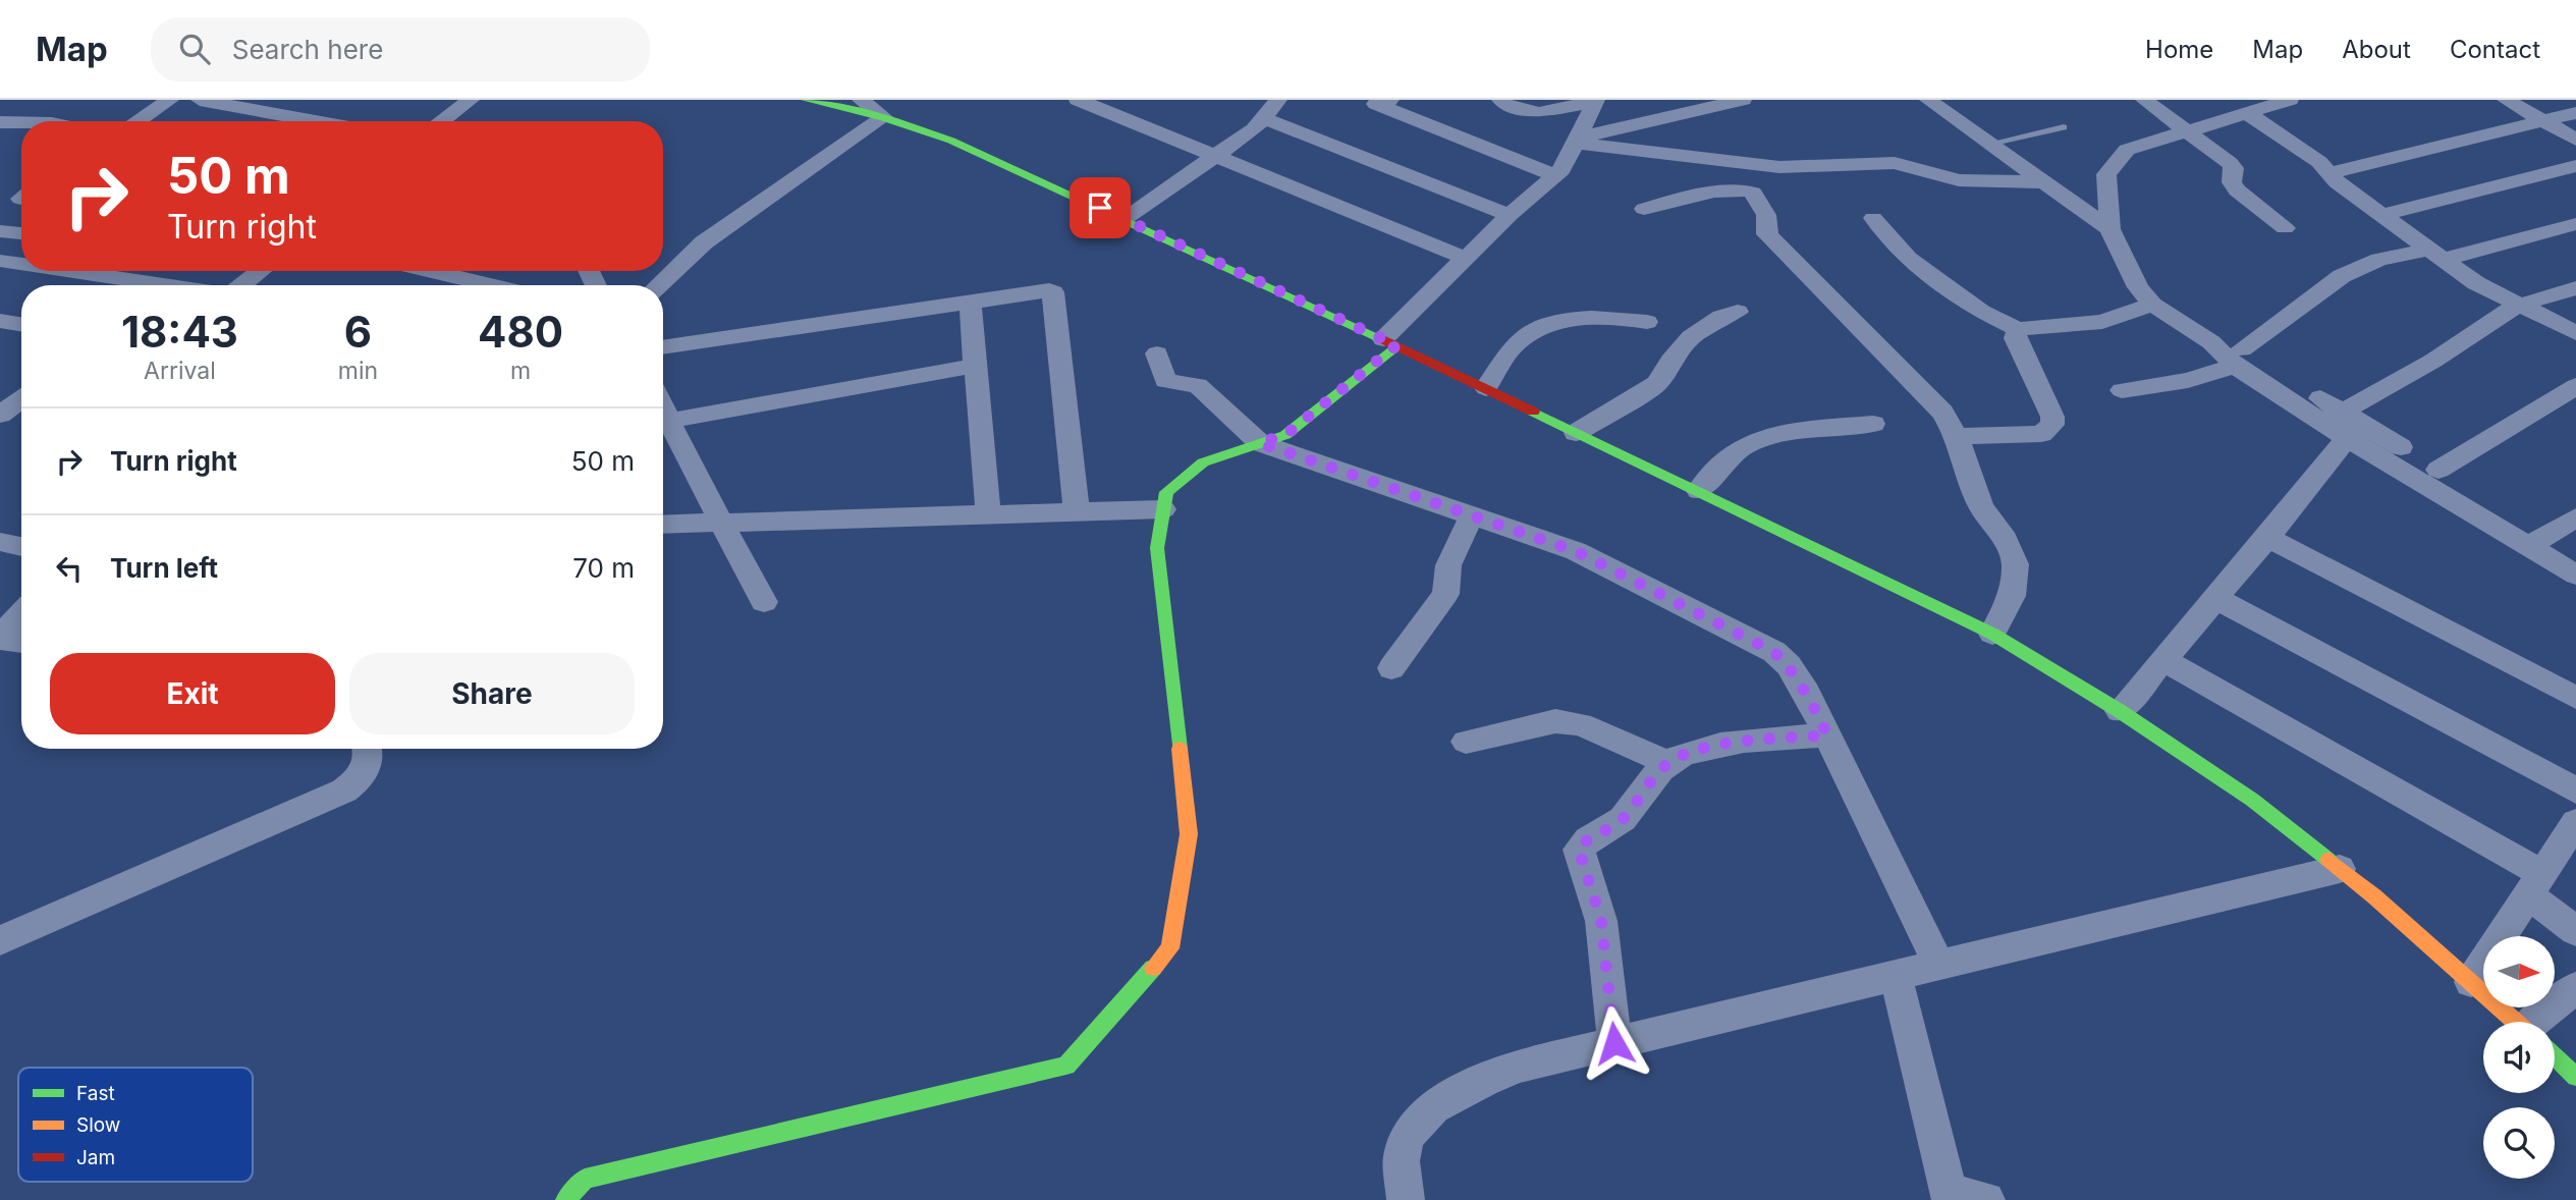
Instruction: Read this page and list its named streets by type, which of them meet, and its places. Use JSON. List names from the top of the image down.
{
  "legend": ["Fast", "Slow", "Jam"],
  "north": "right",
  "page": {
    "header": "Map",
    "search": "Search here",
    "nav": [
      "Home",
      "Map",
      "About",
      "Contact"
    ],
    "turn": ["50 m", "Turn right"],
    "eta": [
      "18:43",
      "Arrival",
      "6",
      "min",
      "480",
      "m"
    ],
    "list": [
      {
        "name": "Turn right",
        "value": "50 m"
      },
      {
        "name": "Turn left",
        "value": "70 m"
      }
    ],
    "buttons": ["Exit", "Share"]
  }
}
